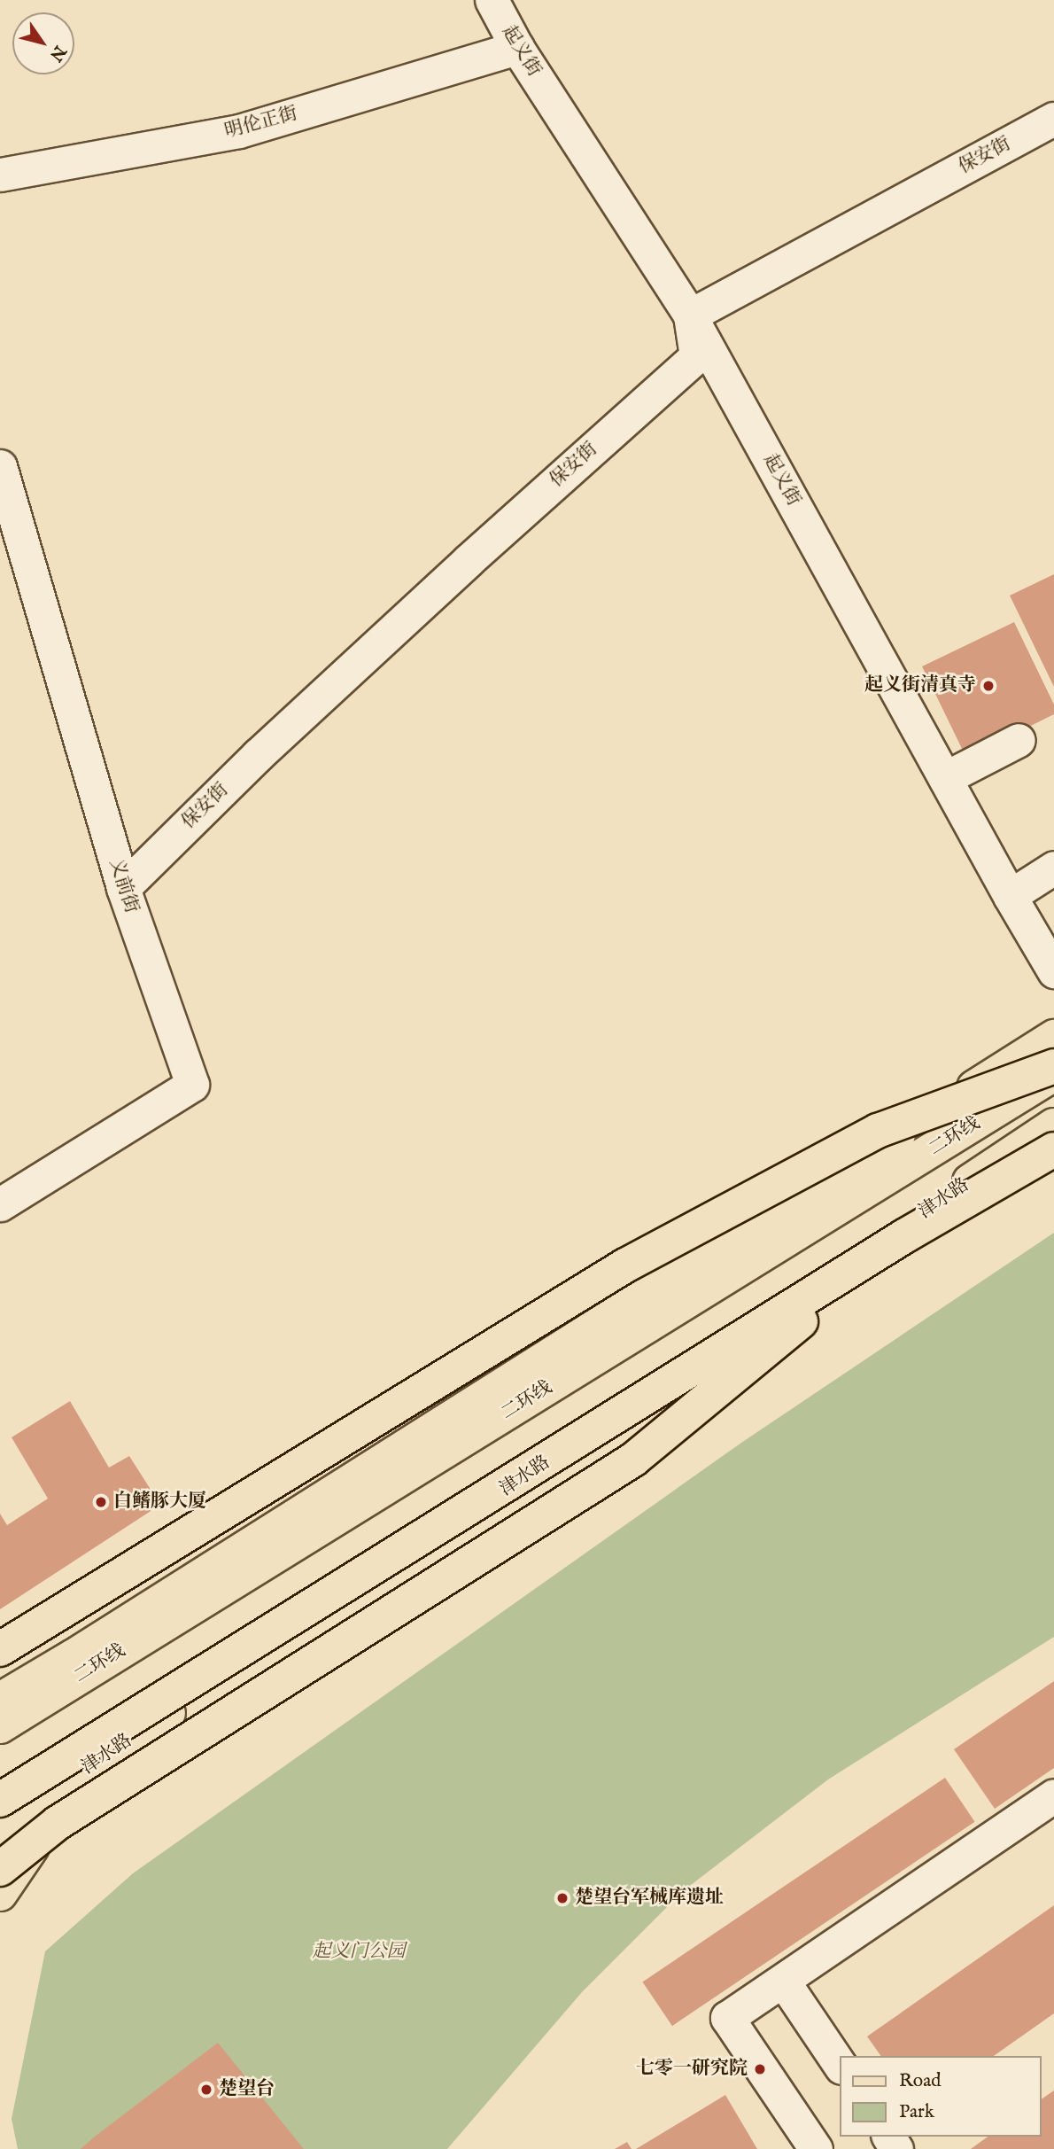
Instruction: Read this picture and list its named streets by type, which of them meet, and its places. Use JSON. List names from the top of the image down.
{
  "streets": {
    "main road": ["二环线", "津水路"],
    "street": [
      "起义街",
      "明伦正街",
      "保安街",
      "义前街"
    ]
  },
  "crossings": [
    ["起义街", "明伦正街"],
    ["起义街", "保安街"],
    ["保安街", "义前街"]
  ],
  "parks": ["起义门公园"],
  "places": [
    "起义街清真寺",
    "白鳍豚大厦",
    "楚望台军械库遗址",
    "七零一研究院",
    "楚望台"
  ],
  "legend": ["Road", "Park"],
  "north": "bottom right"
}
